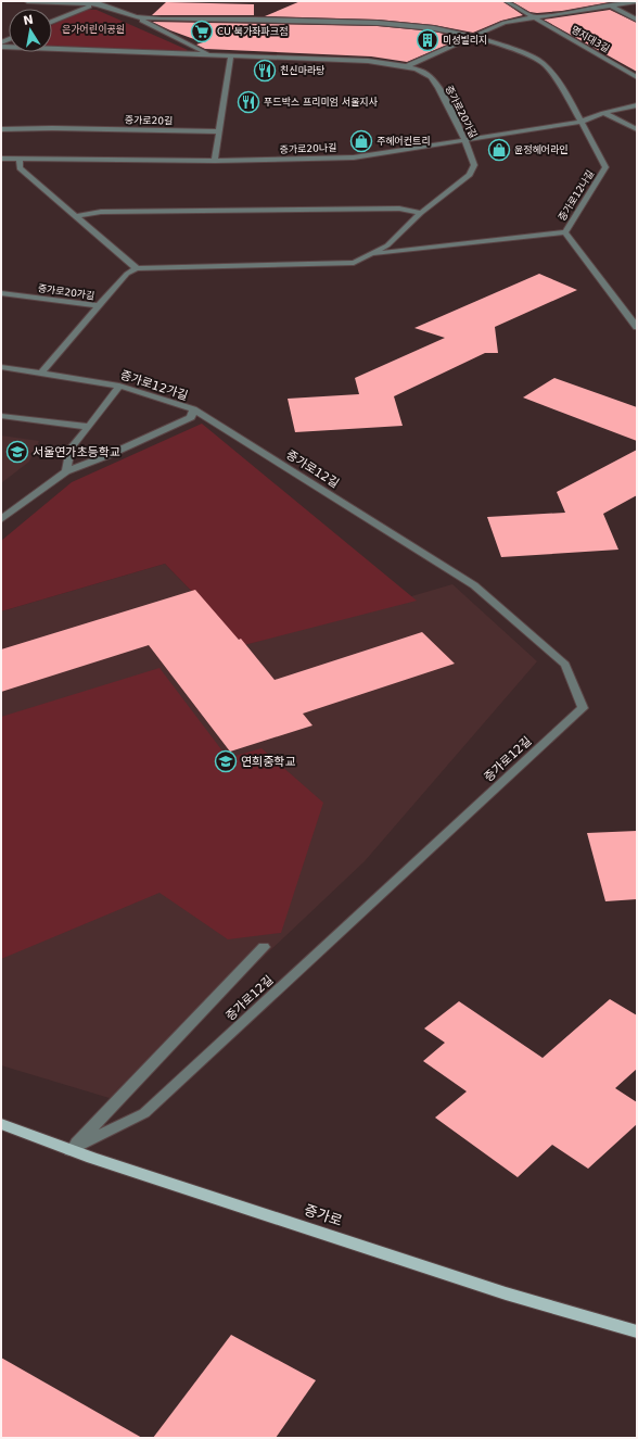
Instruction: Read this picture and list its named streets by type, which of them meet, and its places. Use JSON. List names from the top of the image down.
{
  "streets": {
    "main road": ["증가로"],
    "street": [
      "명지대3길",
      "증가로20가길",
      "증가로20길",
      "증가로20나길",
      "증가로12나길",
      "증가로12가길",
      "증가로12길"
    ]
  },
  "crossings": [
    ["증가로20가길", "증가로20나길"],
    ["증가로20가길", "증가로12나길"],
    ["증가로20나길", "증가로12나길"],
    ["증가로12가길", "증가로12길"],
    ["증가로12길", "증가로"]
  ],
  "parks": ["은가어린이공원"],
  "places": {
    "supermarket": ["CU 북가좌파크점"],
    "building": ["미성빌리지"],
    "restaurant": ["친신마라탕", "푸드박스 프리미엄 서울지사"],
    "shop": ["주헤어컨트리", "윤정헤어라인"],
    "school or university": ["서울연가초등학교", "연희중학교"]
  },
  "north": "top"
}
